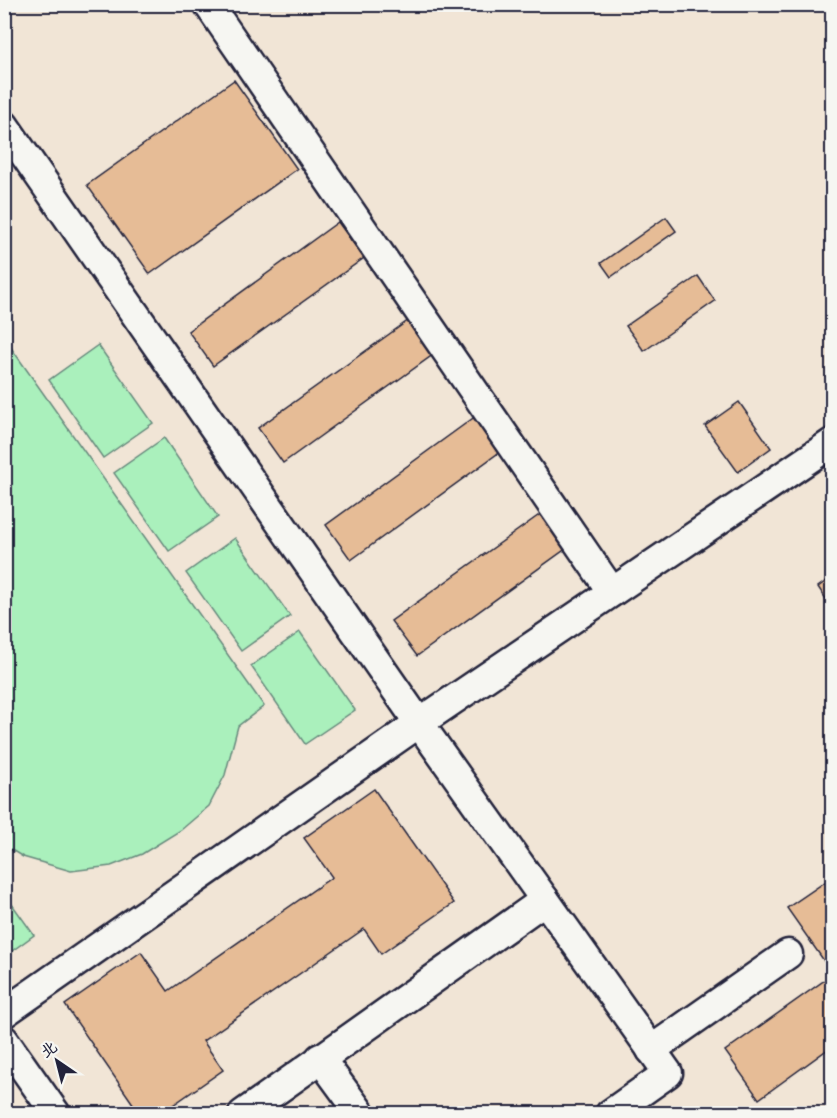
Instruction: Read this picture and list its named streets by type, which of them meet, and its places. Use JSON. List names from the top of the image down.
{
  "north": "top left"
}
